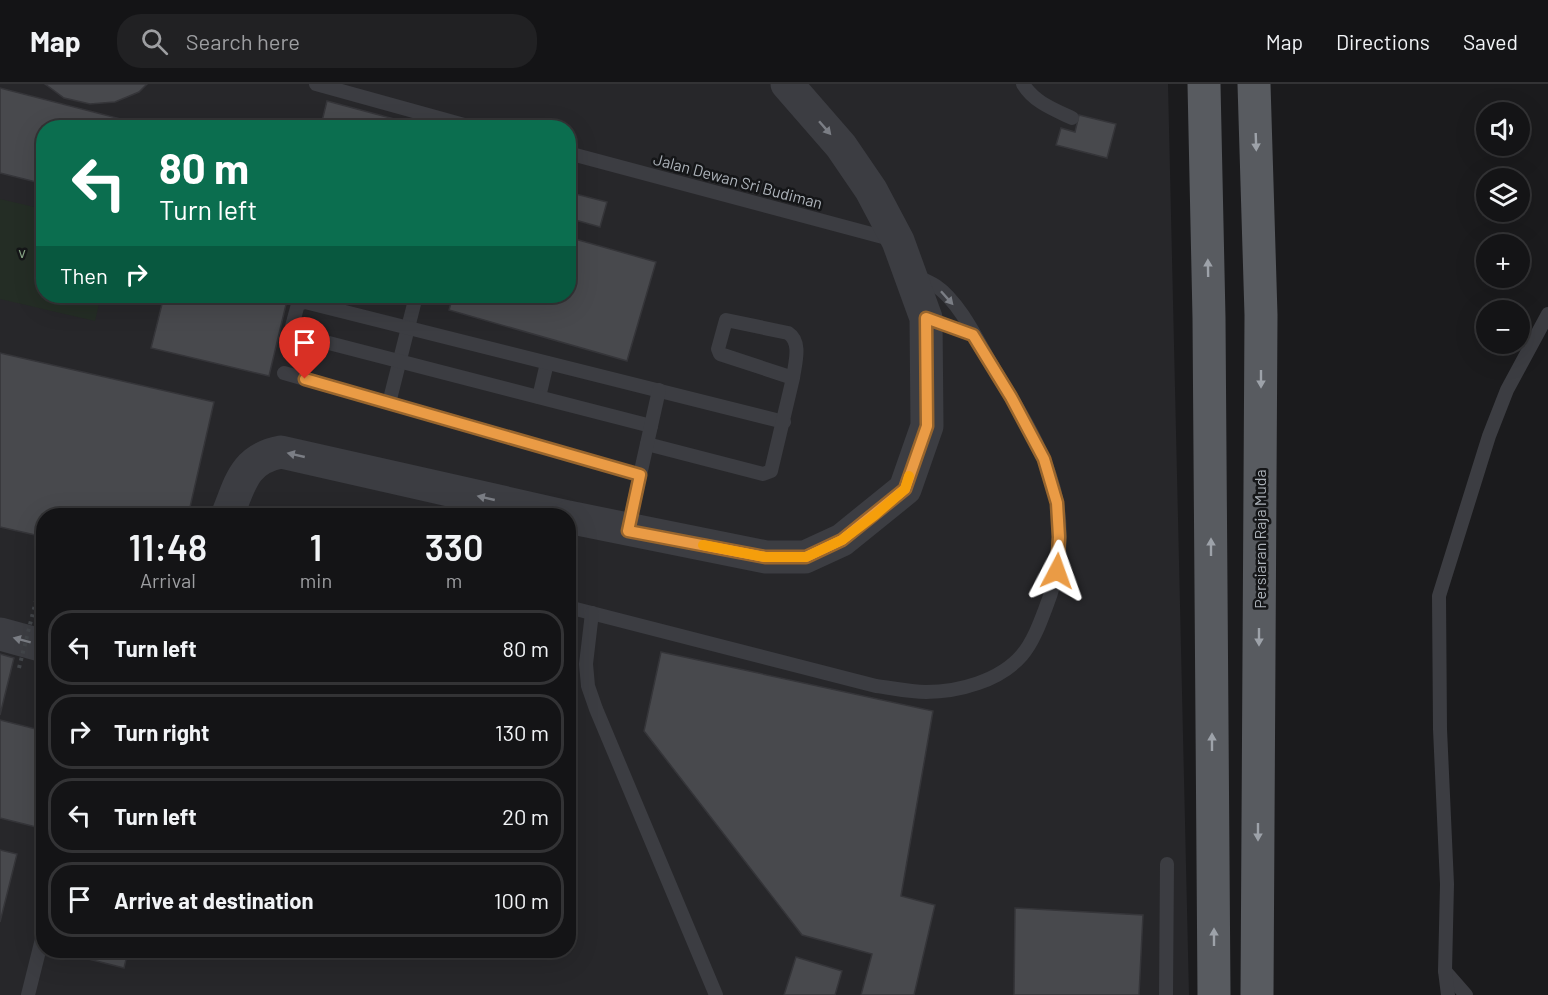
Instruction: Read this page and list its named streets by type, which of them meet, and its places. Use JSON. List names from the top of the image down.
{
  "streets": {
    "main road": ["Persiaran Raja Muda"],
    "lane": ["Jalan Dewan Sri Budiman"]
  },
  "parks": ["v"],
  "page": {
    "header": "Map",
    "search": "Search here",
    "nav": ["Map", "Directions", "Saved"],
    "map_buttons": ["+", "−"],
    "turn": ["80 m", "Turn left"],
    "then": "Then",
    "eta": [
      "11:48",
      "Arrival",
      "1",
      "min",
      "330",
      "m"
    ],
    "list": [
      {
        "name": "Turn left",
        "value": "80 m"
      },
      {
        "name": "Turn right",
        "value": "130 m"
      },
      {
        "name": "Turn left",
        "value": "20 m"
      },
      {
        "name": "Arrive at destination",
        "value": "100 m"
      }
    ]
  }
}
